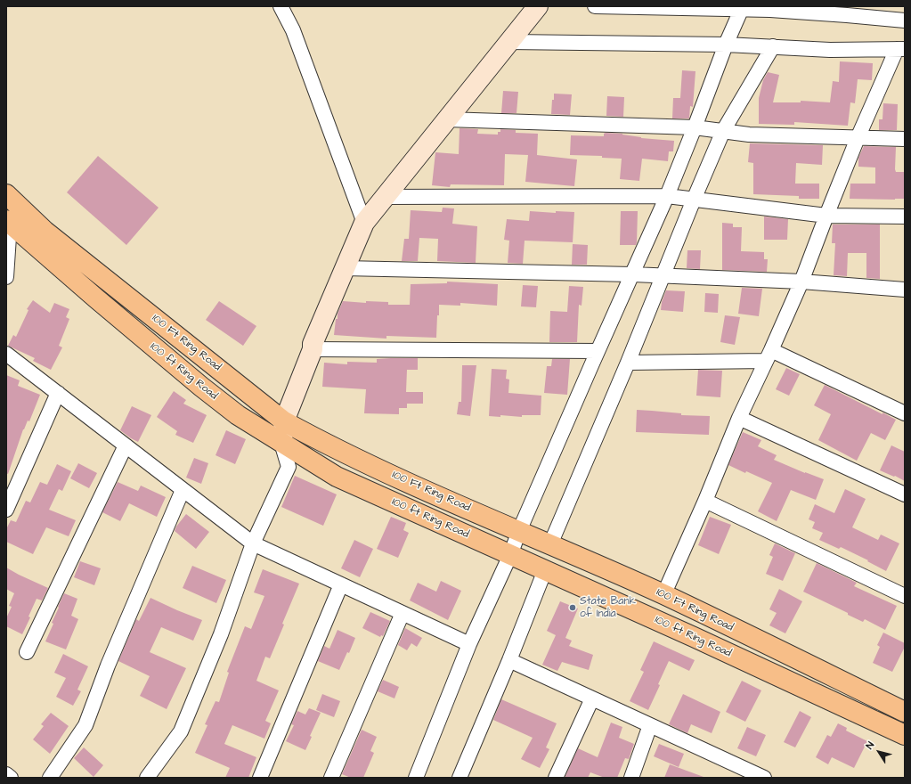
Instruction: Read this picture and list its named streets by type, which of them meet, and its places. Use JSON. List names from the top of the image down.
{
  "streets": {
    "main road": ["100 Ft Ring Road", "100 ft Ring Road"]
  },
  "crossings": [
    ["100 Ft Ring Road", "100 ft Ring Road"]
  ],
  "places": ["State Bank of India"],
  "north": "top left"
}
